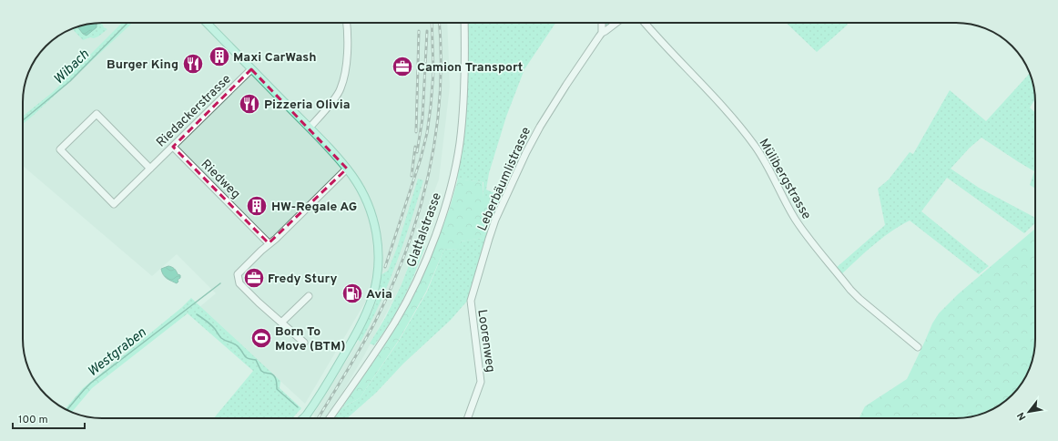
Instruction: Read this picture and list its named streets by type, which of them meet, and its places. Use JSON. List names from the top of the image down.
{
  "streets": {
    "street": [
      "Riedackerstrasse",
      "Riedweg",
      "Leberbäumlistrasse",
      "Mülibergstrasse",
      "Glattalstrasse",
      "Loorenweg"
    ]
  },
  "crossings": [
    ["Riedackerstrasse", "Riedweg"],
    ["Leberbäumlistrasse", "Loorenweg"]
  ],
  "water": ["Wibach", "Westgraben"],
  "places": {
    "building": ["Maxi CarWash", "HW-Regale AG"],
    "restaurant": ["Burger King", "Pizzeria Olivia"],
    "office": ["Camion Transport", "Fredy Stury"],
    "fuel station": ["Avia"],
    "sports": ["Born To Move (BTM)"]
  },
  "scale_bar": "100 m",
  "north": "bottom left"
}
